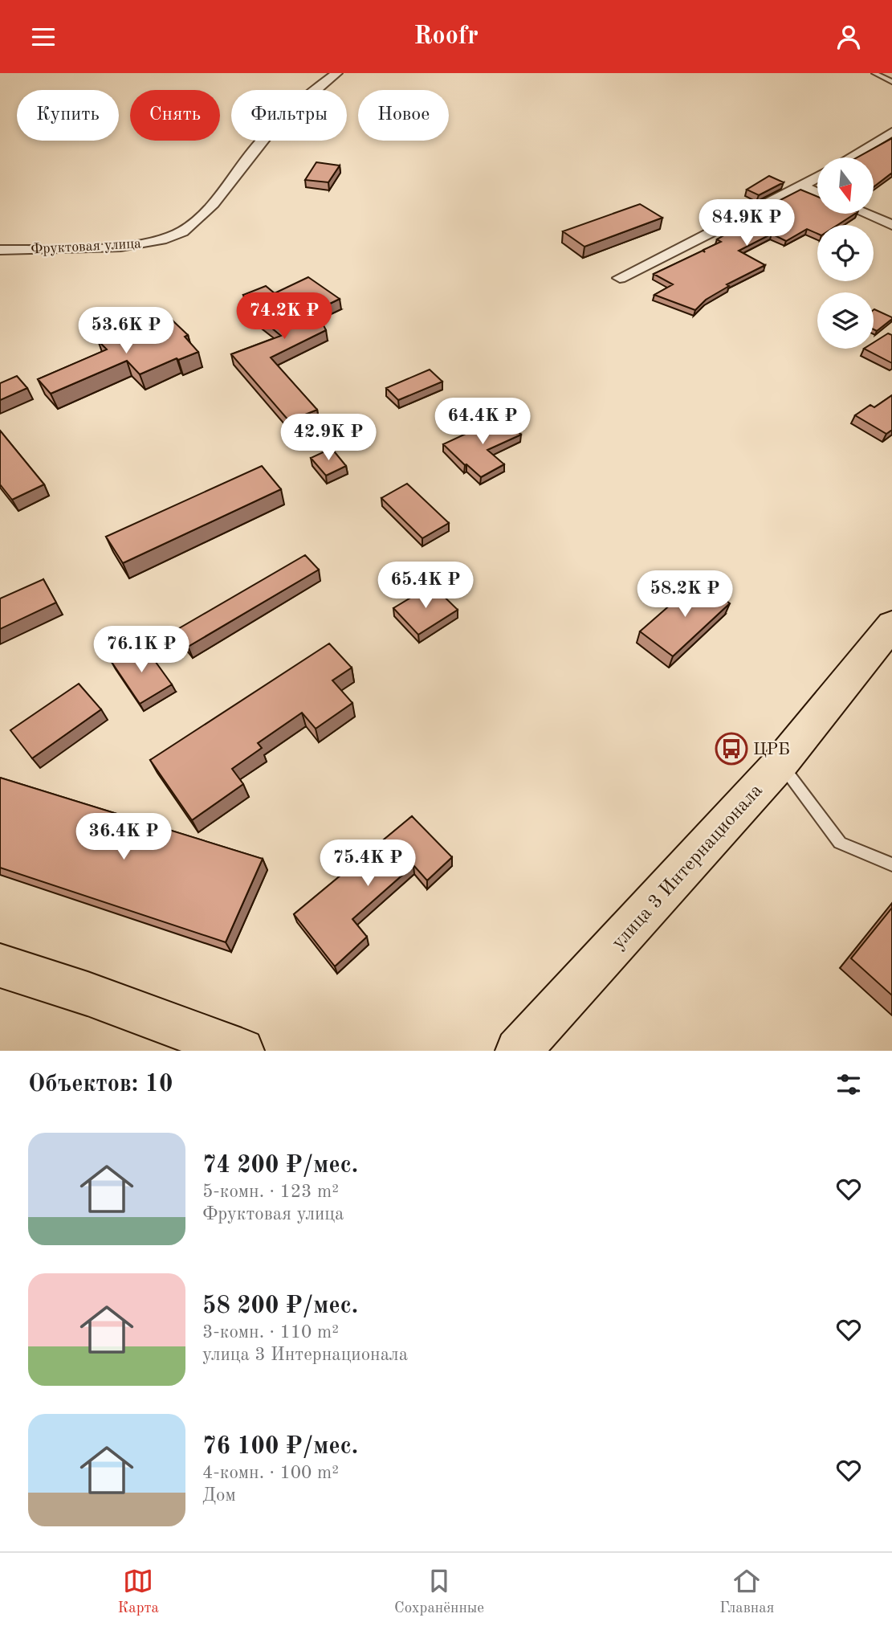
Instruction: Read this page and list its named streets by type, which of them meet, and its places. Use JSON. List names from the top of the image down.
{
  "streets": {
    "main road": ["улица 3 Интернационала"],
    "street": ["Фруктовая улица"]
  },
  "places": {
    "bus stop": ["ЦРБ"]
  },
  "north": "bottom",
  "page": {
    "header": "Roofr",
    "chip": [
      "Купить",
      "Снять",
      "Фильтры",
      "Новое"
    ],
    "price": [
      "84.9K ₽",
      "74.2K ₽",
      "53.6K ₽",
      "64.4K ₽",
      "42.9K ₽",
      "65.4K ₽",
      "58.2K ₽",
      "76.1K ₽",
      "36.4K ₽",
      "75.4K ₽"
    ],
    "heading": "Объектов: 10",
    "list": [
      {
        "name": "74 200 ₽/мес.",
        "note": "5-комн. · 123 m² · Фруктовая улица"
      },
      {
        "name": "58 200 ₽/мес.",
        "note": "3-комн. · 110 m² · улица 3 Интернационала"
      },
      {
        "name": "76 100 ₽/мес.",
        "note": "4-комн. · 100 m² · Дом"
      }
    ],
    "tabs": ["Карта", "Сохранённые", "Главная"]
  }
}
